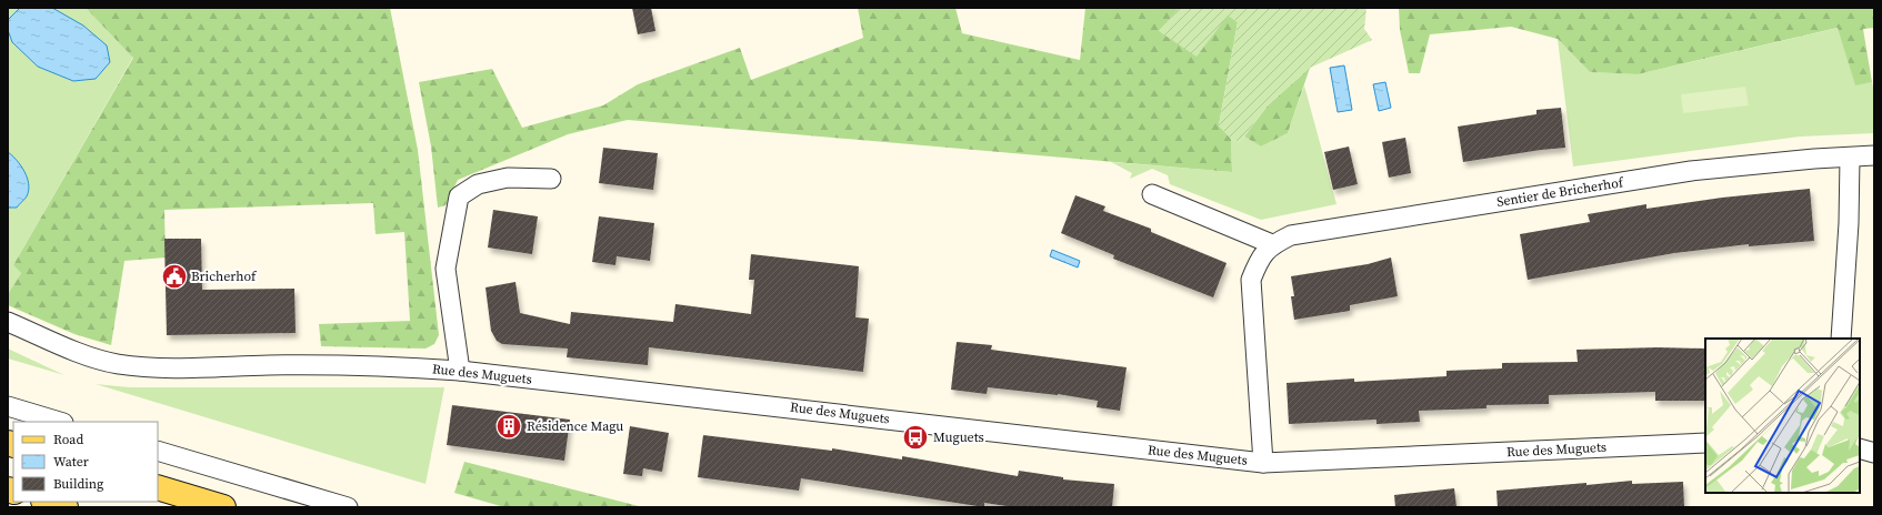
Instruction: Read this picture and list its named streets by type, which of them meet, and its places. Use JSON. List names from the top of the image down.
{
  "streets": {
    "street": ["Sentier de Bricherhof", "Rue des Muguets"]
  },
  "crossings": [
    ["Sentier de Bricherhof", "Rue des Muguets"]
  ],
  "places": {
    "public building": ["Bricherhof"],
    "building": ["Résidence Magu"],
    "bus stop": ["Muguets"]
  },
  "legend": ["Road", "Water", "Building"]
}
